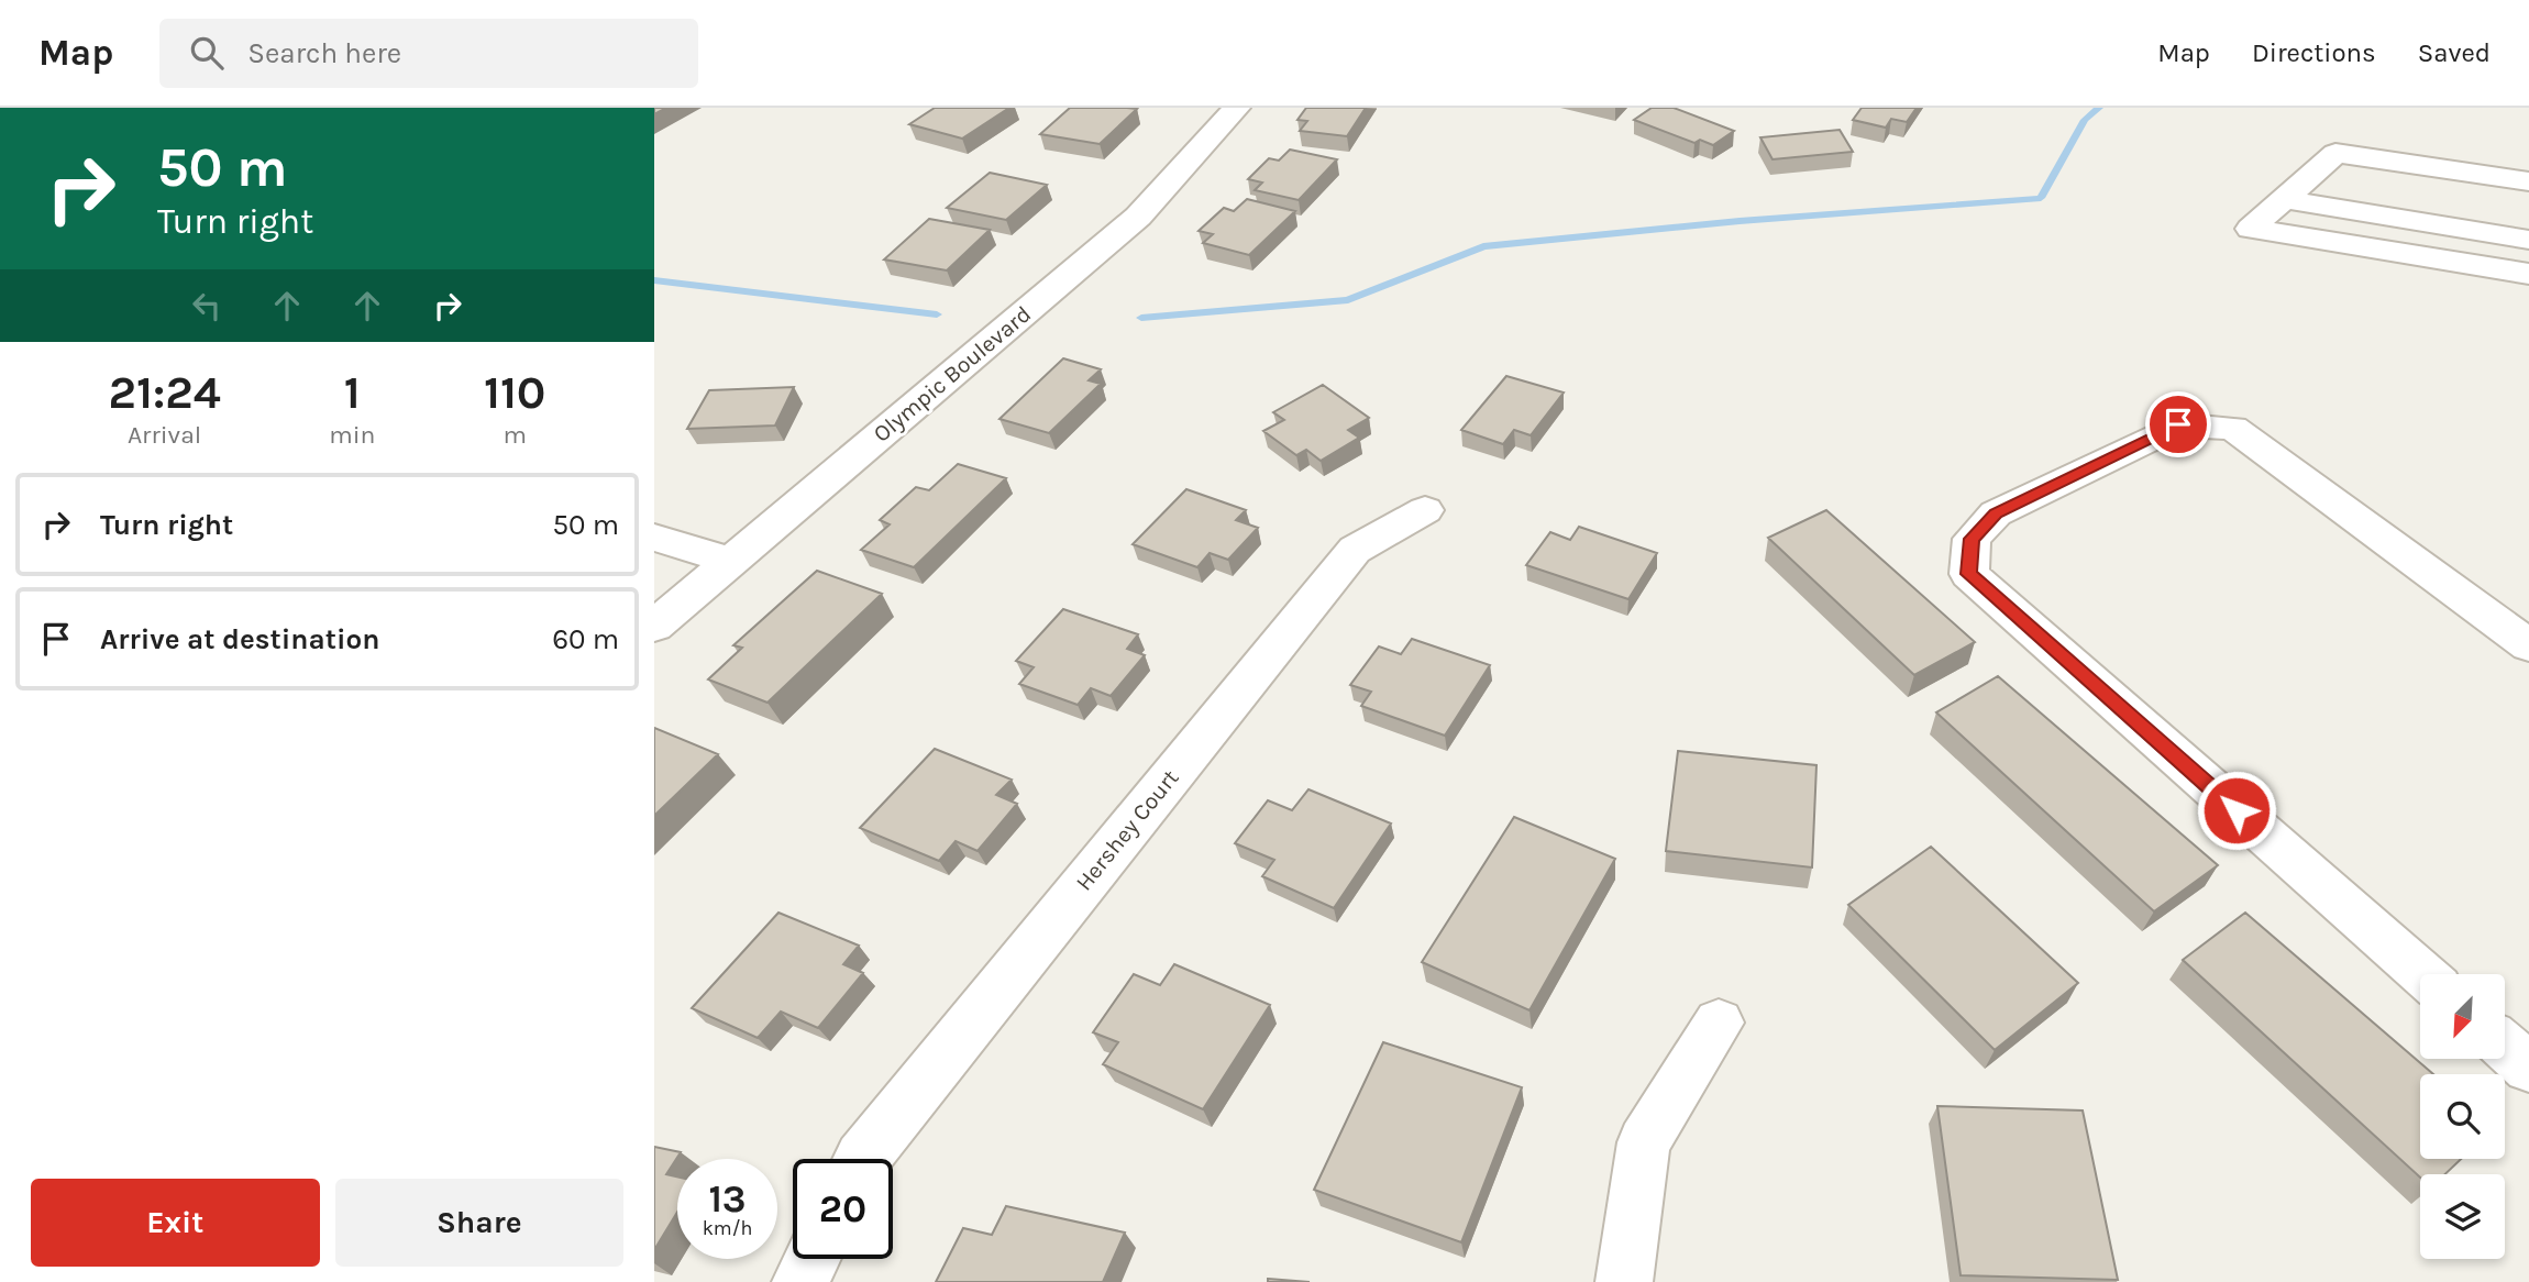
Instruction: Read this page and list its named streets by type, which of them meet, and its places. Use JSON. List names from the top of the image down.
{
  "streets": {
    "street": ["Olympic Boulevard", "Hershey Court"]
  },
  "north": "bottom left",
  "page": {
    "header": "Map",
    "search": "Search here",
    "nav": ["Map", "Directions", "Saved"],
    "turn": ["50 m", "Turn right"],
    "eta": [
      "21:24",
      "Arrival",
      "1",
      "min",
      "110",
      "m"
    ],
    "list": [
      {
        "name": "Turn right",
        "value": "50 m"
      },
      {
        "name": "Arrive at destination",
        "value": "60 m"
      }
    ],
    "speed": "13 km/h",
    "limit": "20",
    "buttons": ["Exit", "Share"]
  }
}
